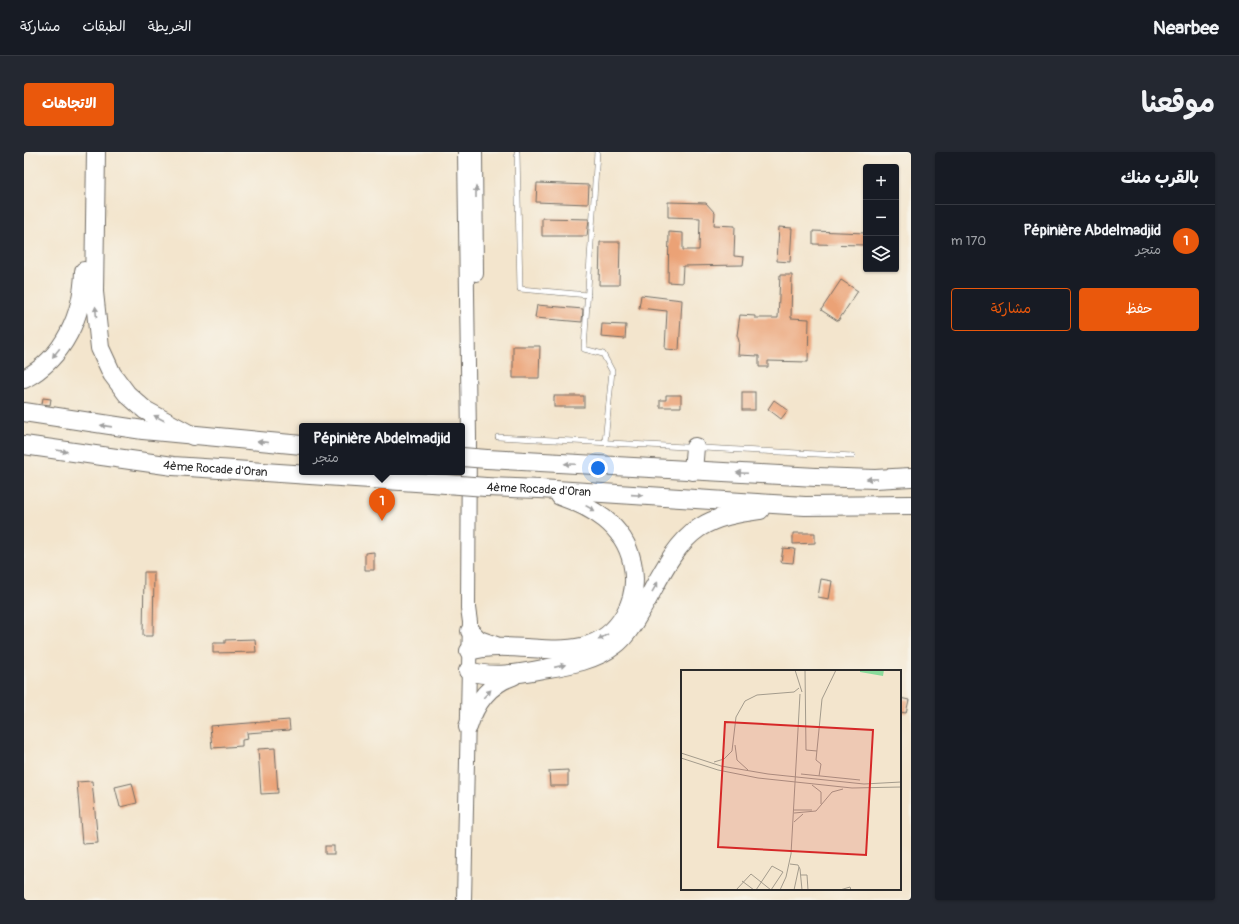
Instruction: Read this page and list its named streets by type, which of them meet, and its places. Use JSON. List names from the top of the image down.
{
  "streets": {
    "highway": ["4ème Rocade d'Oran"]
  },
  "page": {
    "header": "Nearbee",
    "nav": ["الخريطة", "الطبقات", "مشاركة"],
    "title": "موقعنا",
    "buttons": [
      "الاتجاهات",
      ["حفظ", "مشاركة"]
    ],
    "heading": "بالقرب منك",
    "map_buttons": ["+", "−"],
    "list": [
      {
        "mark": "1",
        "name": "Pépinière Abdelmadjid",
        "note": "متجر",
        "value": "170 m"
      }
    ],
    "popup": ["Pépinière Abdelmadjid", "متجر"],
    "pins": "1"
  }
}
